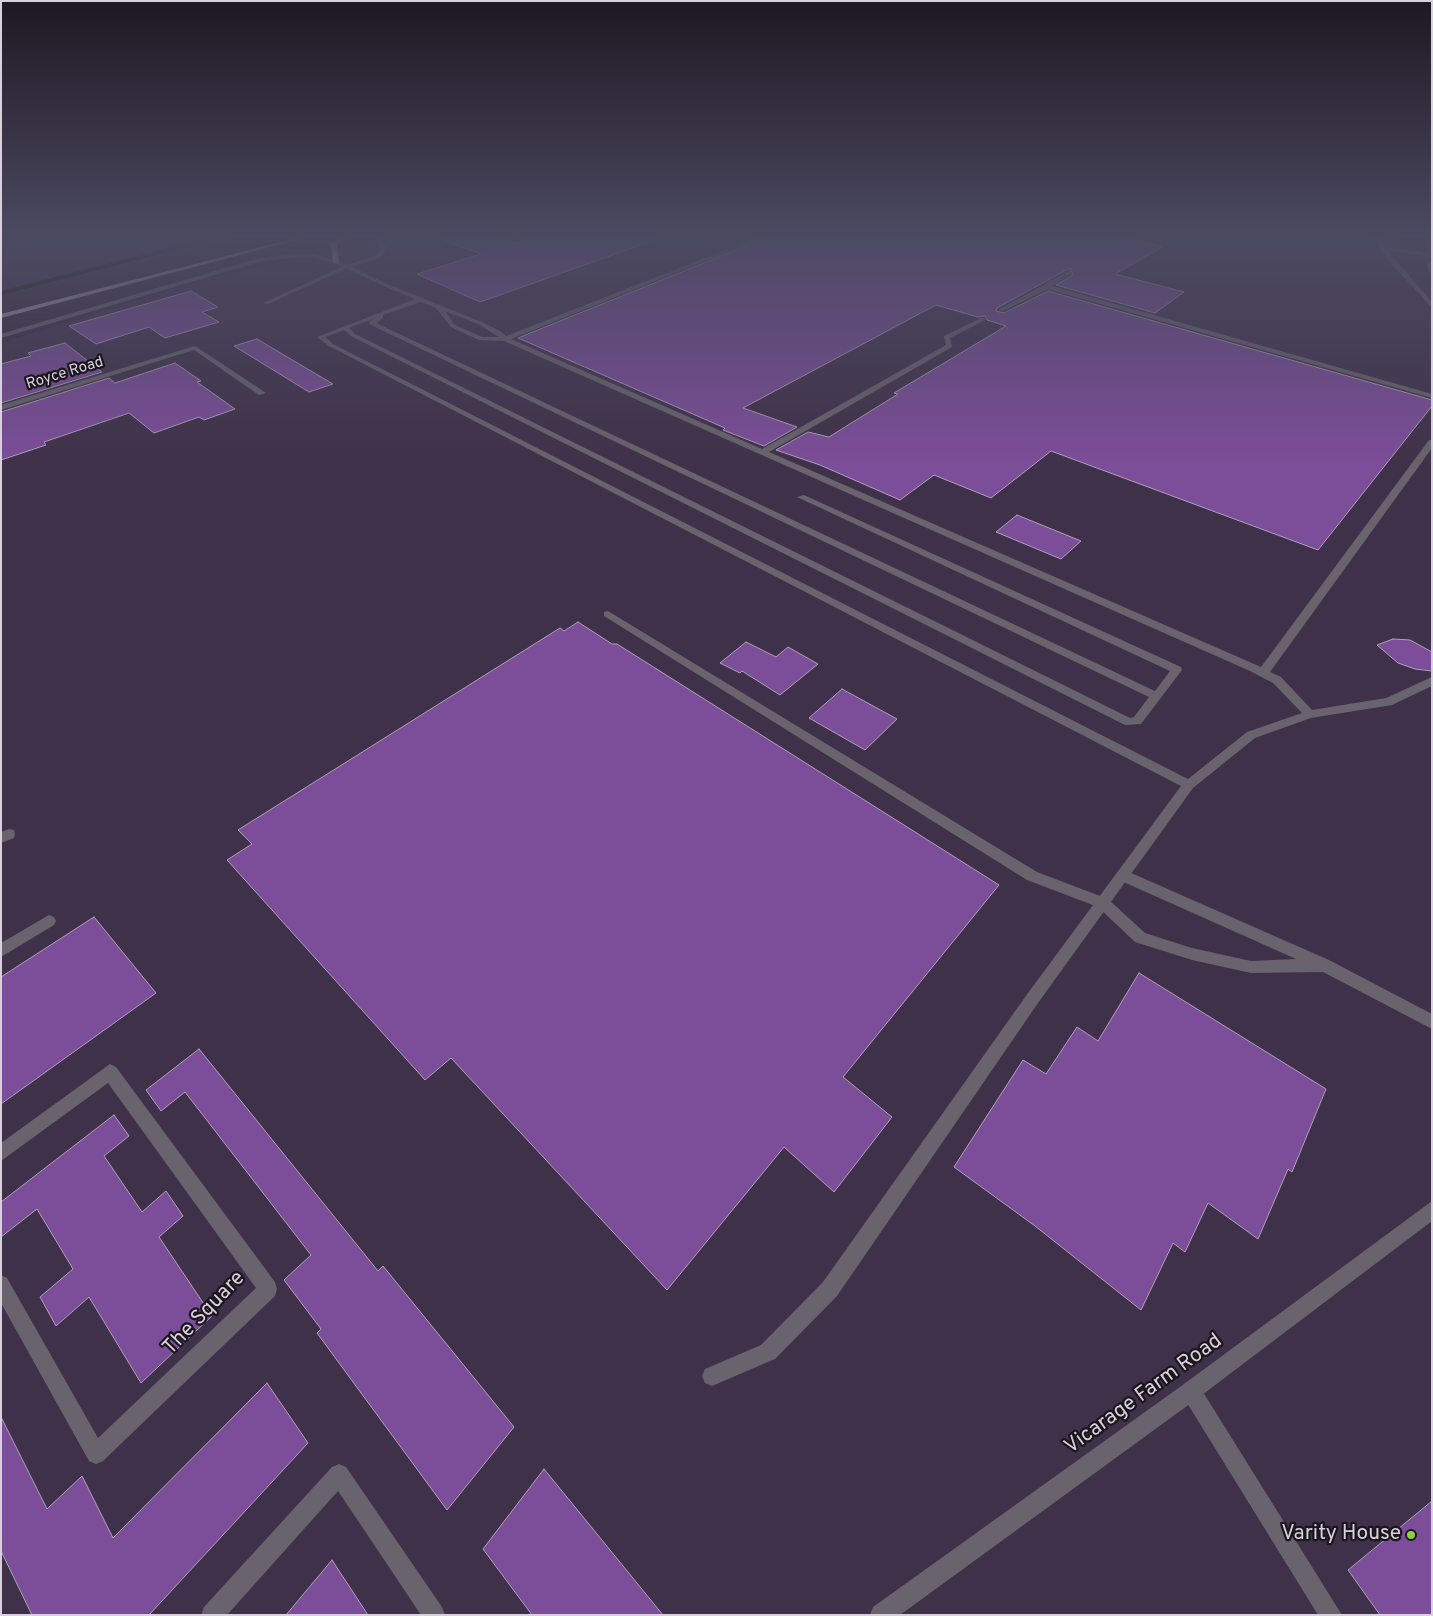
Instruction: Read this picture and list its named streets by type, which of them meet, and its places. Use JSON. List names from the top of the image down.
{
  "streets": {
    "street": ["Royce Road", "The Square", "Vicarage Farm Road"]
  },
  "places": ["Varity House"]
}
